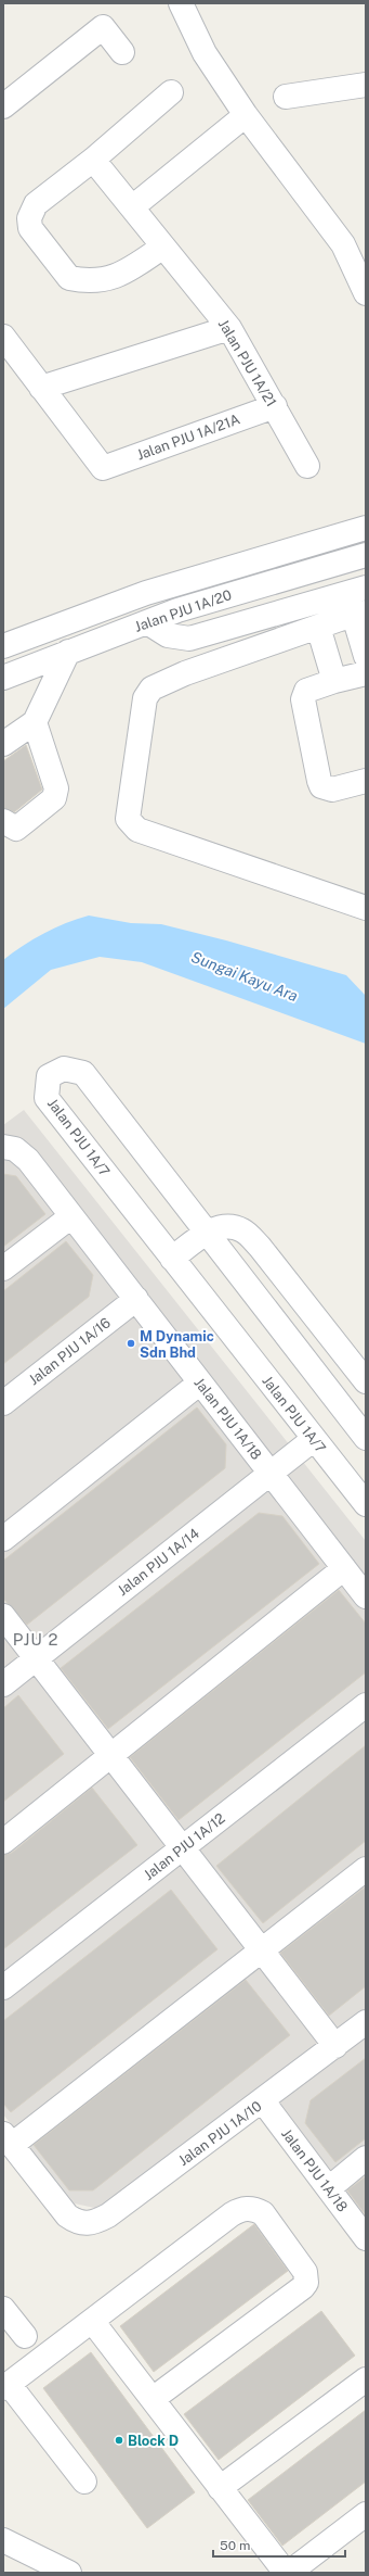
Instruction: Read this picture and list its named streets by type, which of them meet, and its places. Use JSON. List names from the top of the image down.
{
  "streets": {
    "street": [
      "Jalan PJU 1A/21",
      "Jalan PJU 1A/21A",
      "Jalan PJU 1A/20",
      "Jalan PJU 1A/7",
      "Jalan PJU 1A/16",
      "Jalan PJU 1A/18",
      "Jalan PJU 1A/14",
      "Jalan PJU 1A/12",
      "Jalan PJU 1A/10"
    ]
  },
  "crossings": [
    ["Jalan PJU 1A/21", "Jalan PJU 1A/21A"],
    ["Jalan PJU 1A/7", "Jalan PJU 1A/14"],
    ["Jalan PJU 1A/16", "Jalan PJU 1A/18"],
    ["Jalan PJU 1A/18", "Jalan PJU 1A/14"],
    ["Jalan PJU 1A/18", "Jalan PJU 1A/10"]
  ],
  "districts": ["PJU 2"],
  "water": ["Sungai Kayu Ara"],
  "places": ["M Dynamic Sdn Bhd", "Block D"],
  "scale_bar": "50 m"
}
